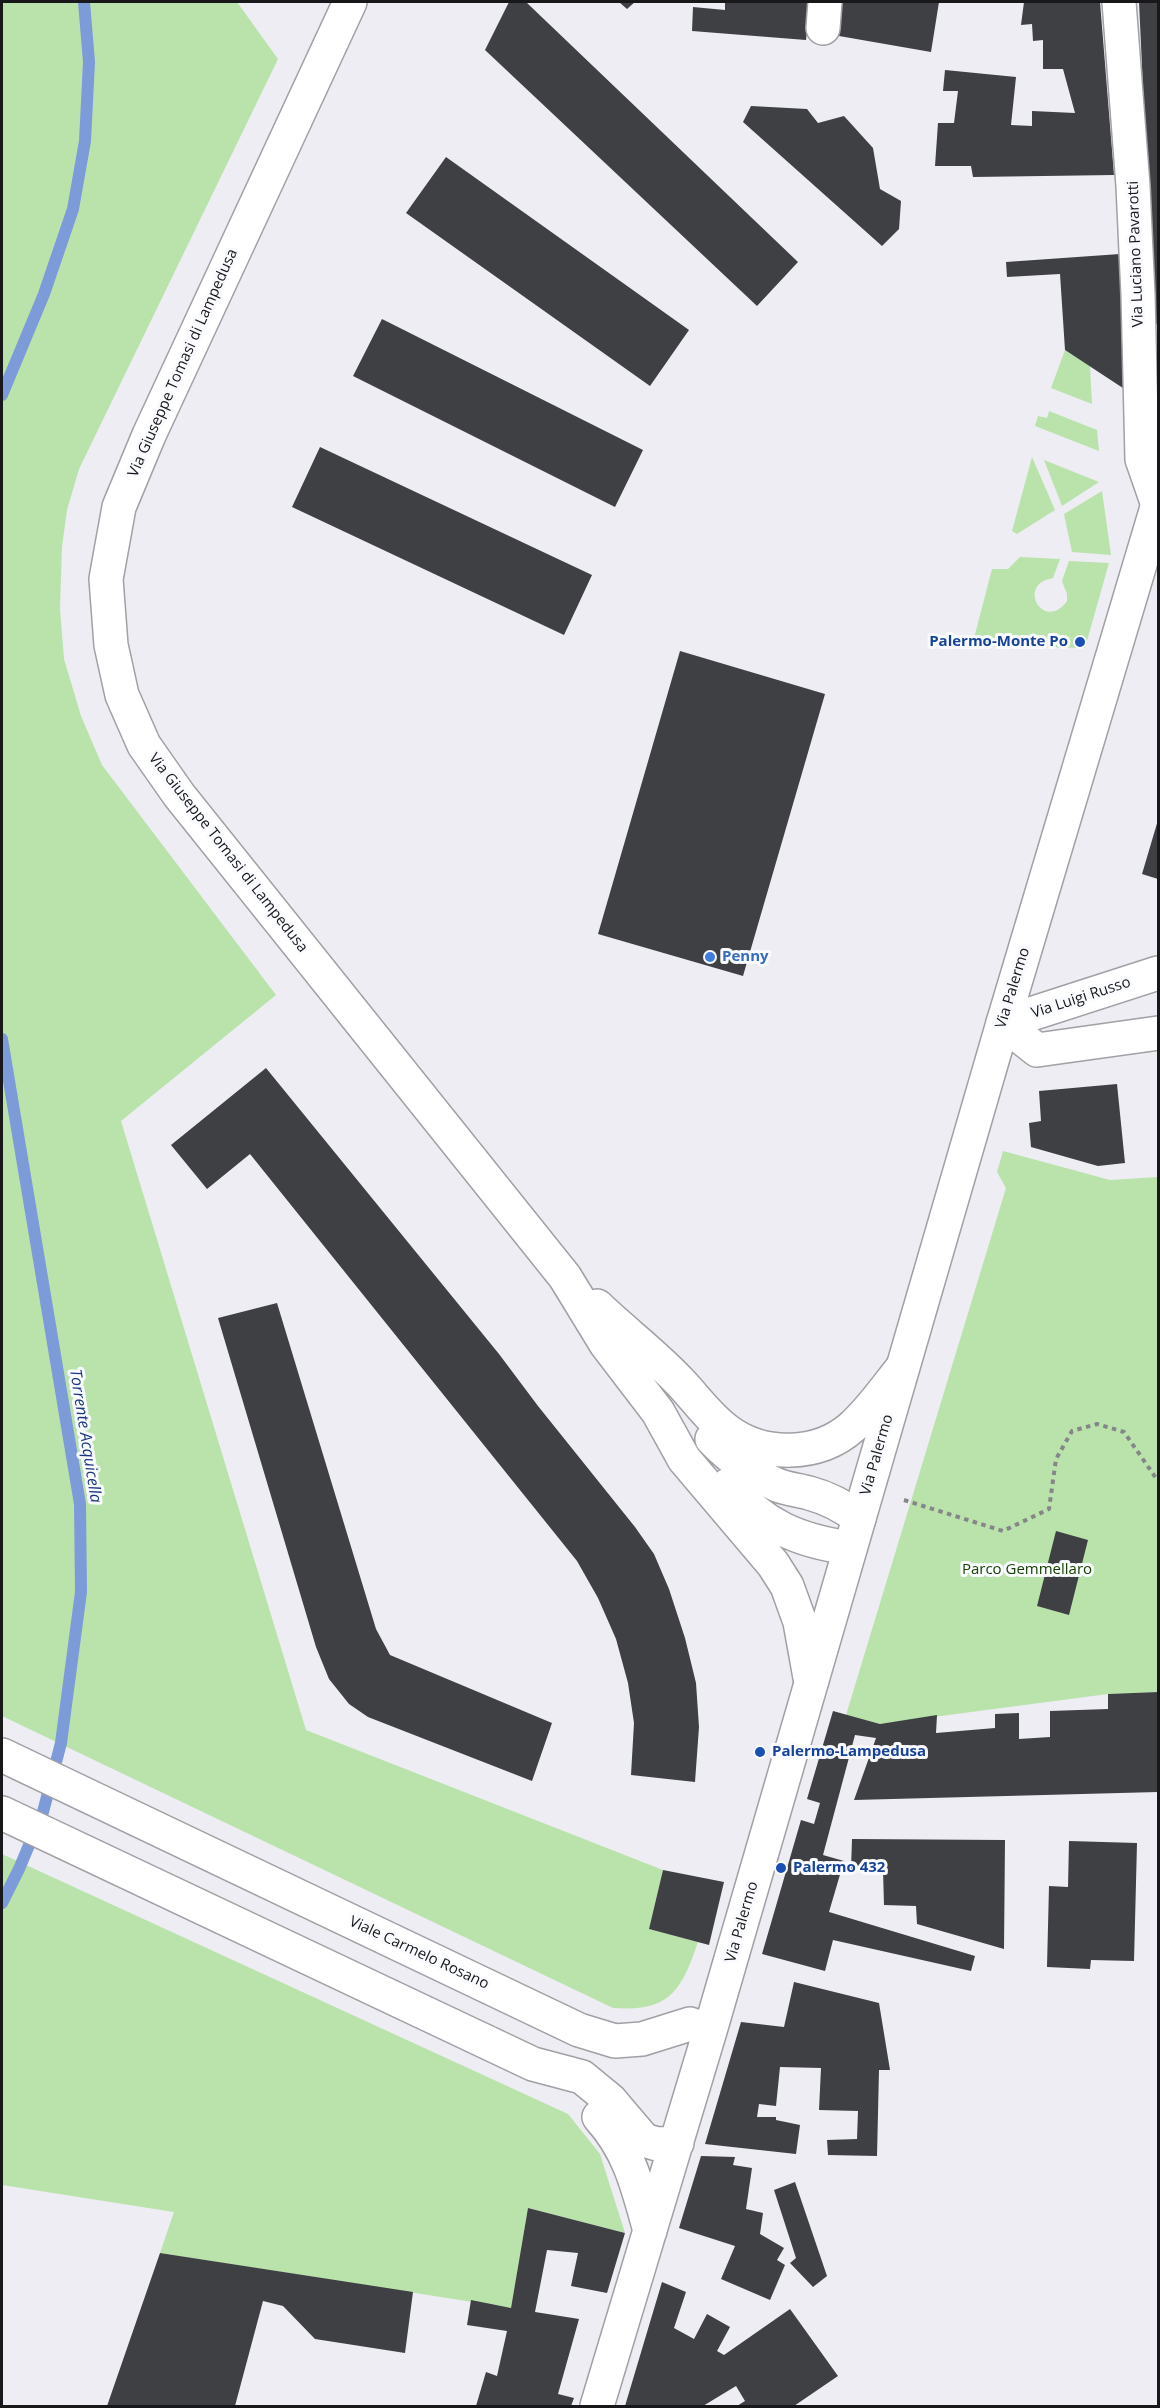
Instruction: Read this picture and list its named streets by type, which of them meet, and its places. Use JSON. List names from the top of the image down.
{
  "streets": {
    "main road": [
      "Via Luciano Pavarotti",
      "Via Giuseppe Tomasi di Lampedusa",
      "Via Palermo",
      "Via Luigi Russo",
      "Viale Carmelo Rosano"
    ]
  },
  "crossings": [
    ["Via Luciano Pavarotti", "Via Palermo"],
    ["Via Palermo", "Via Luigi Russo"],
    ["Via Palermo", "Viale Carmelo Rosano"]
  ],
  "water": ["Torrente Acquicella"],
  "parks": ["Parco Gemmellaro"],
  "places": [
    "Palermo-Monte Po",
    "Penny",
    "Palermo-Lampedusa",
    "Palermo 432"
  ]
}
